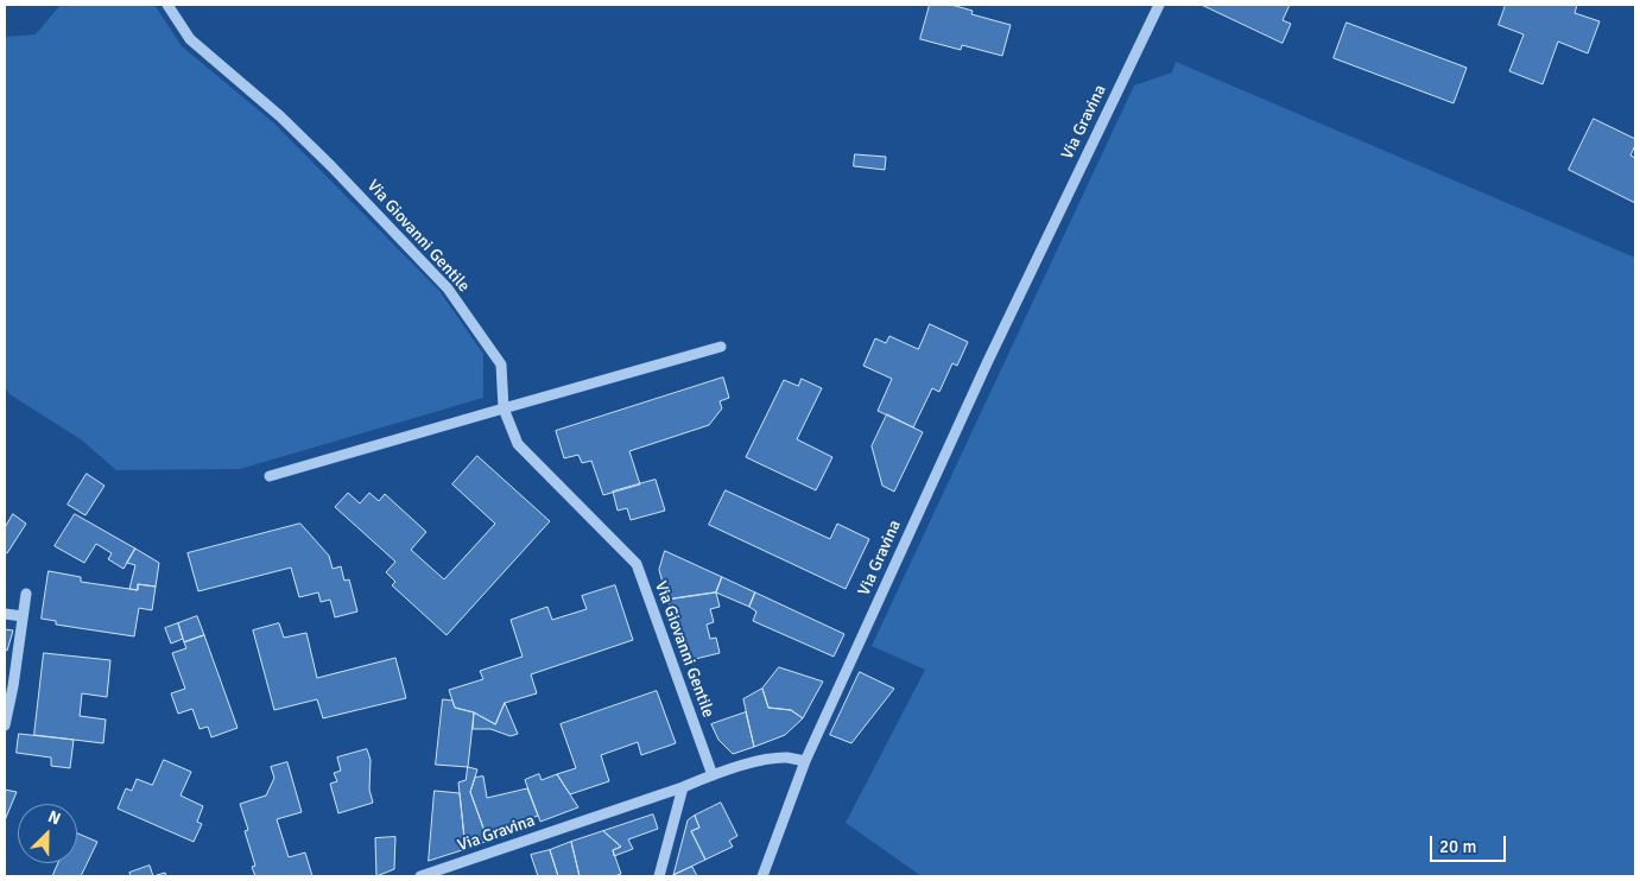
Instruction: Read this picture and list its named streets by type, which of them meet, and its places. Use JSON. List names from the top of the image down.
{
  "streets": {
    "street": ["Via Gravina", "Via Giovanni Gentile"]
  },
  "crossings": [
    ["Via Gravina", "Via Giovanni Gentile"]
  ],
  "scale_bar": "20 m",
  "north": "top right"
}
